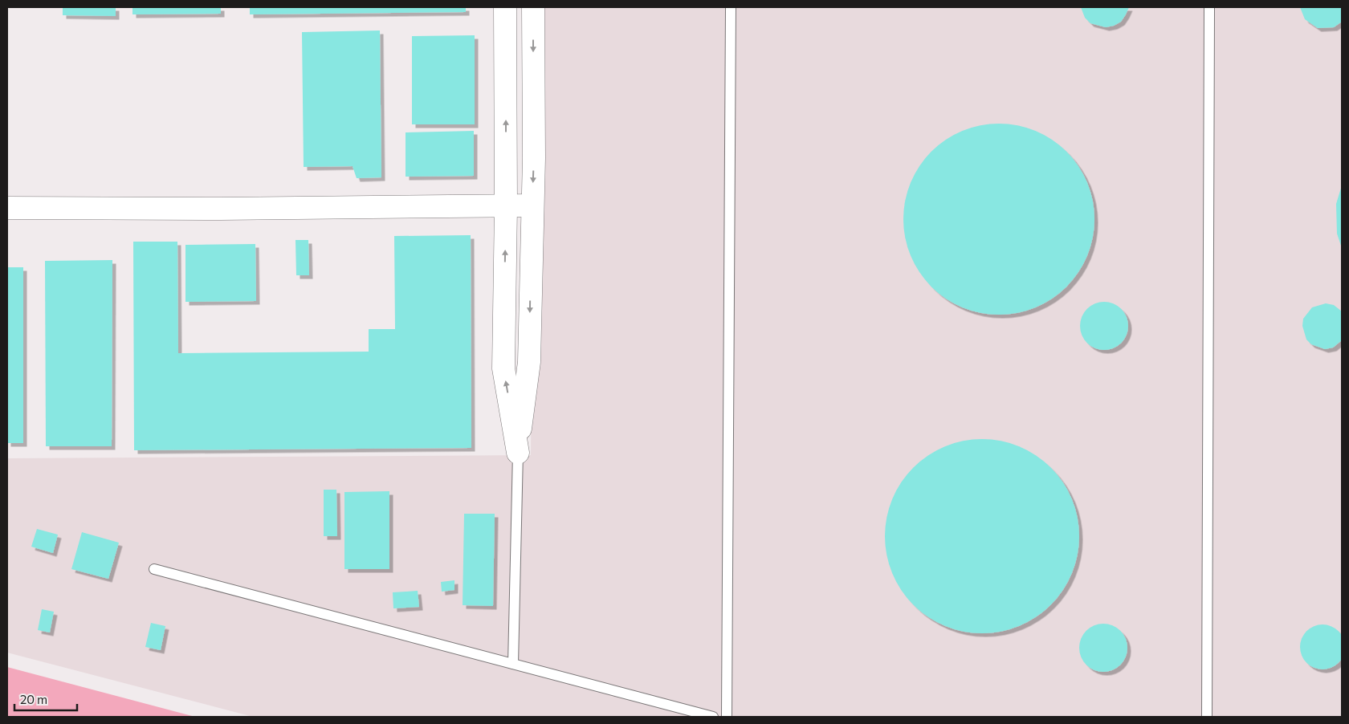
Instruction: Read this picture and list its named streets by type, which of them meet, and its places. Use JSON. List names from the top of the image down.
{
  "scale_bar": "20 m"
}
